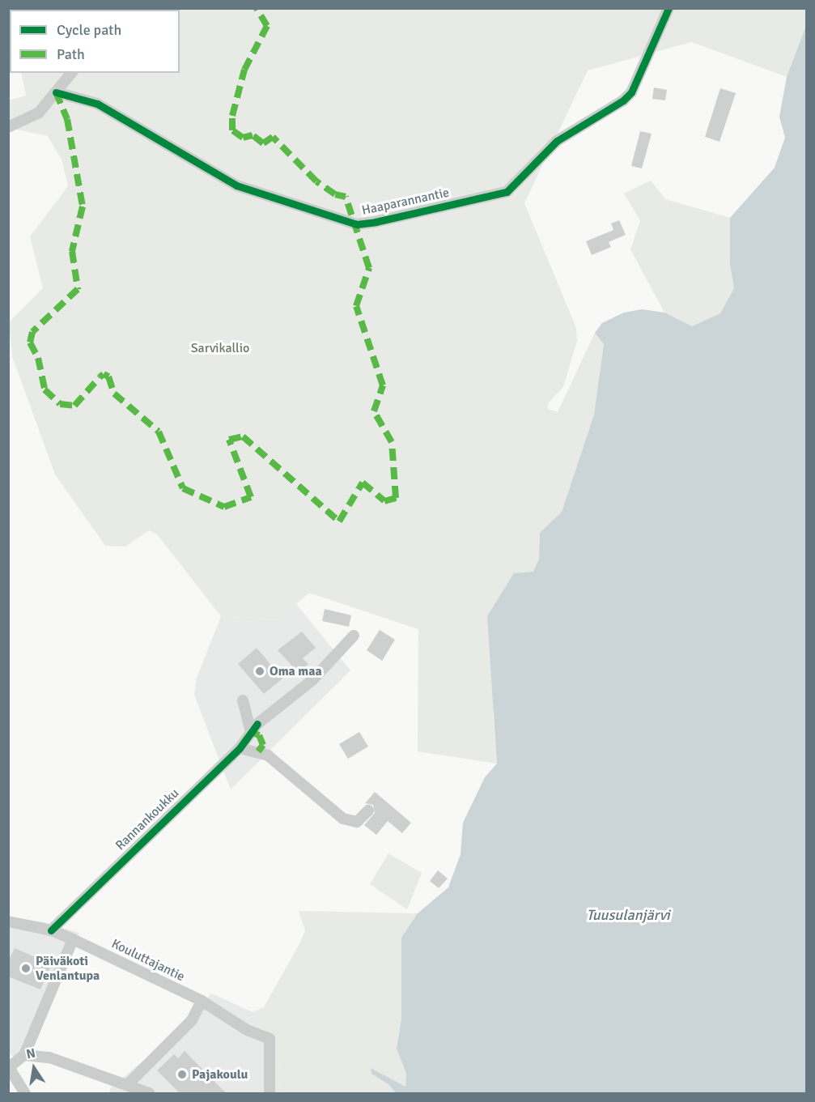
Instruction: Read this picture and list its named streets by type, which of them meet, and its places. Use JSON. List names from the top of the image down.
{
  "streets": {
    "street": ["Haaparannantie", "Rannankoukku", "Kouluttajantie"]
  },
  "crossings": [
    ["Rannankoukku", "Kouluttajantie"]
  ],
  "water": ["Tuusulanjärvi"],
  "parks": ["Sarvikallio"],
  "places": ["Oma maa", "Päiväkoti Venlantupa", "Pajakoulu"],
  "legend": ["Cycle path", "Path"],
  "north": "top"
}
